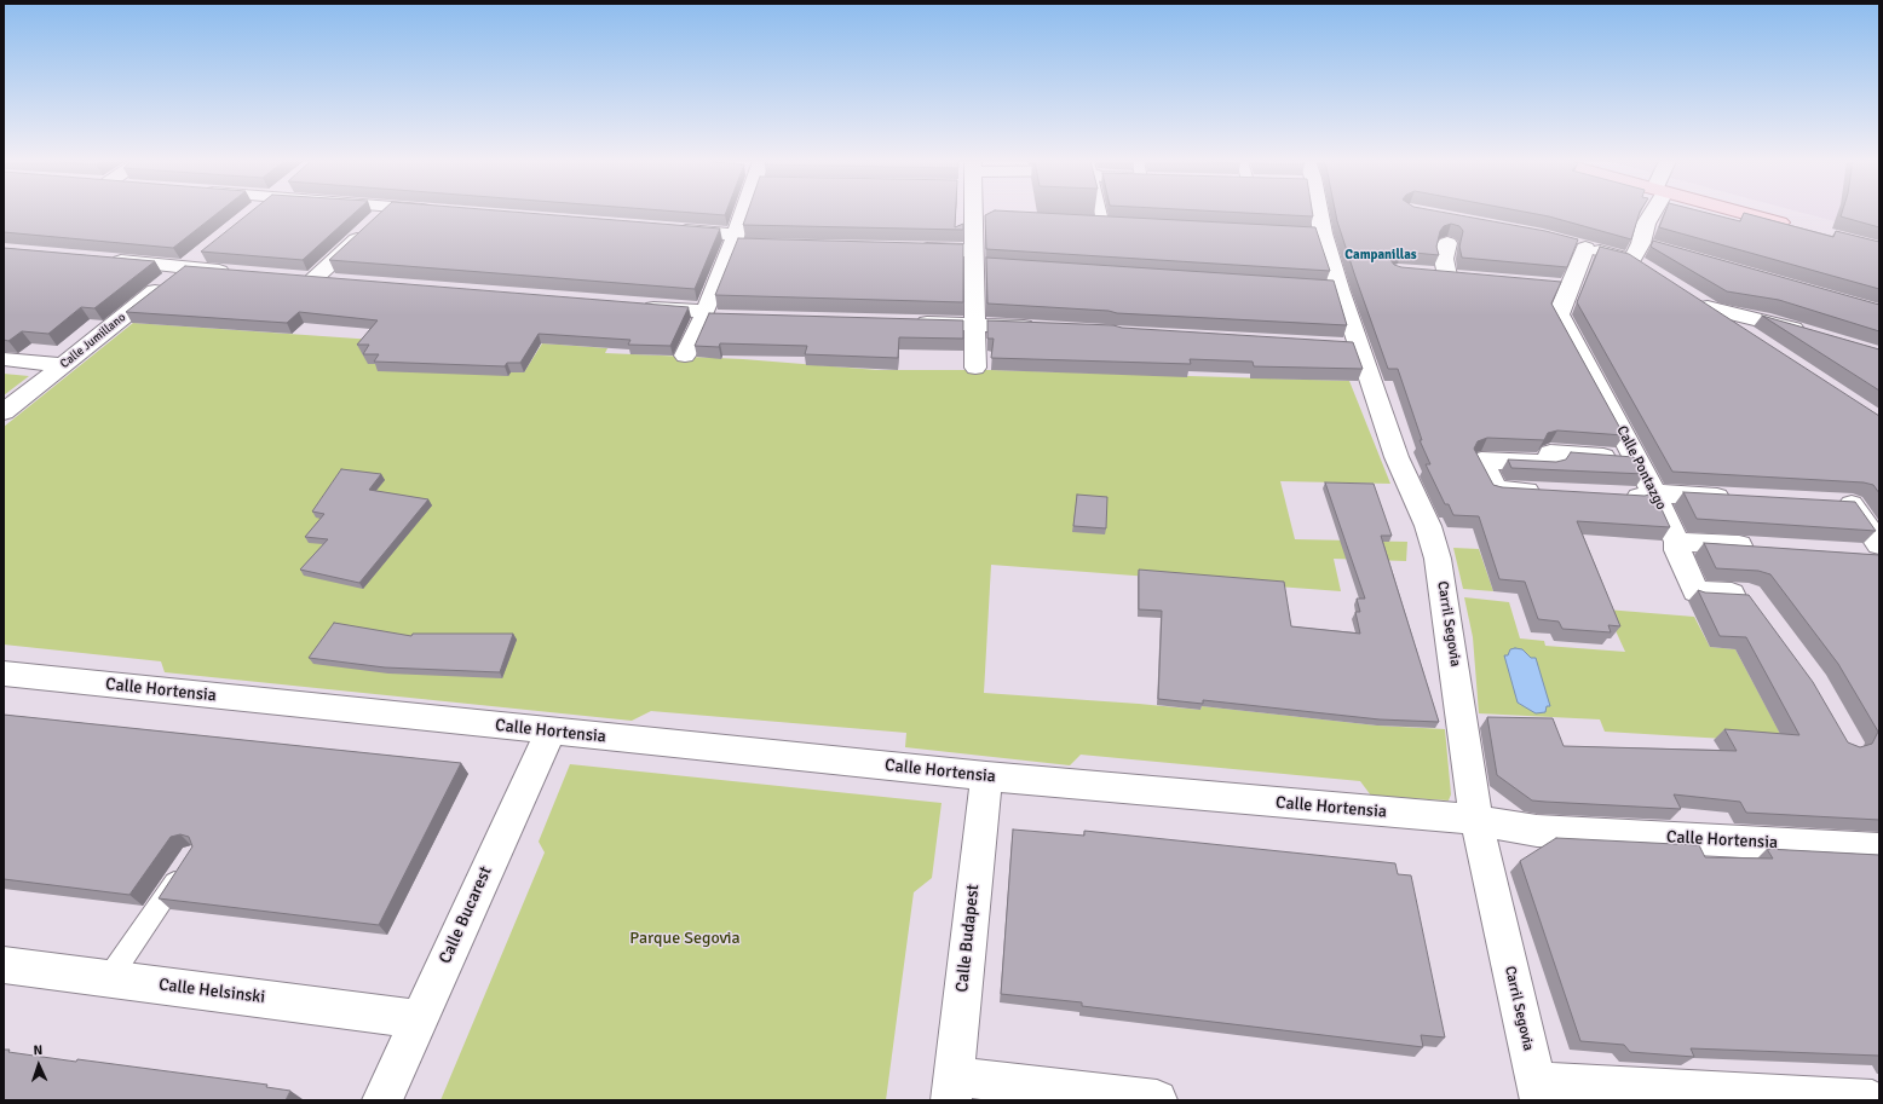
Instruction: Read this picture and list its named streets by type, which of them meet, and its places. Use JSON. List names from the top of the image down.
{
  "streets": {
    "street": [
      "Calle Jumillano",
      "Calle Pontazgo",
      "Carril Segovia",
      "Calle Hortensia",
      "Calle Bucarest",
      "Calle Budapest",
      "Calle Helsinski"
    ]
  },
  "crossings": [
    ["Carril Segovia", "Calle Hortensia"],
    ["Calle Hortensia", "Calle Bucarest"],
    ["Calle Hortensia", "Calle Budapest"],
    ["Calle Bucarest", "Calle Helsinski"]
  ],
  "districts": ["Campanillas"],
  "parks": ["Parque Segovia"],
  "north": "top"
}
